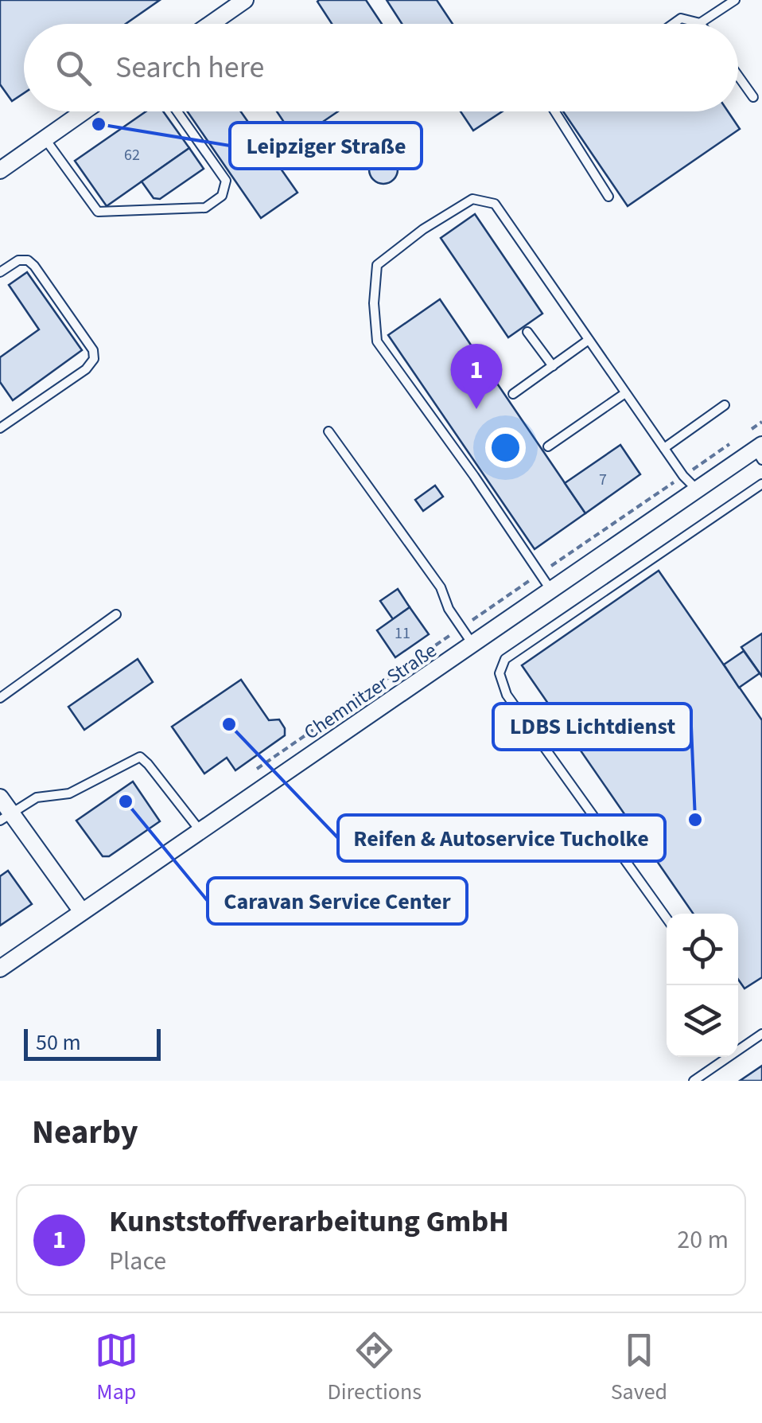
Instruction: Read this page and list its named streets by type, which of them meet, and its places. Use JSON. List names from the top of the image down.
{
  "streets": {
    "street": ["Chemnitzer Straße"]
  },
  "places": [
    "Leipziger Straße",
    "Reifen & Autoservice Tucholke",
    "Caravan Service Center",
    "LDBS Lichtdienst"
  ],
  "house_numbers": ["62", "7", "11"],
  "scale_bar": "50 m",
  "page": {
    "search": "Search here",
    "pins": "1",
    "scale": "50 m",
    "heading": "Nearby",
    "list": [
      {
        "mark": "1",
        "name": "Kunststoffverarbeitung GmbH",
        "note": "Place",
        "value": "20 m"
      }
    ],
    "nav": ["Map", "Directions", "Saved"]
  }
}
